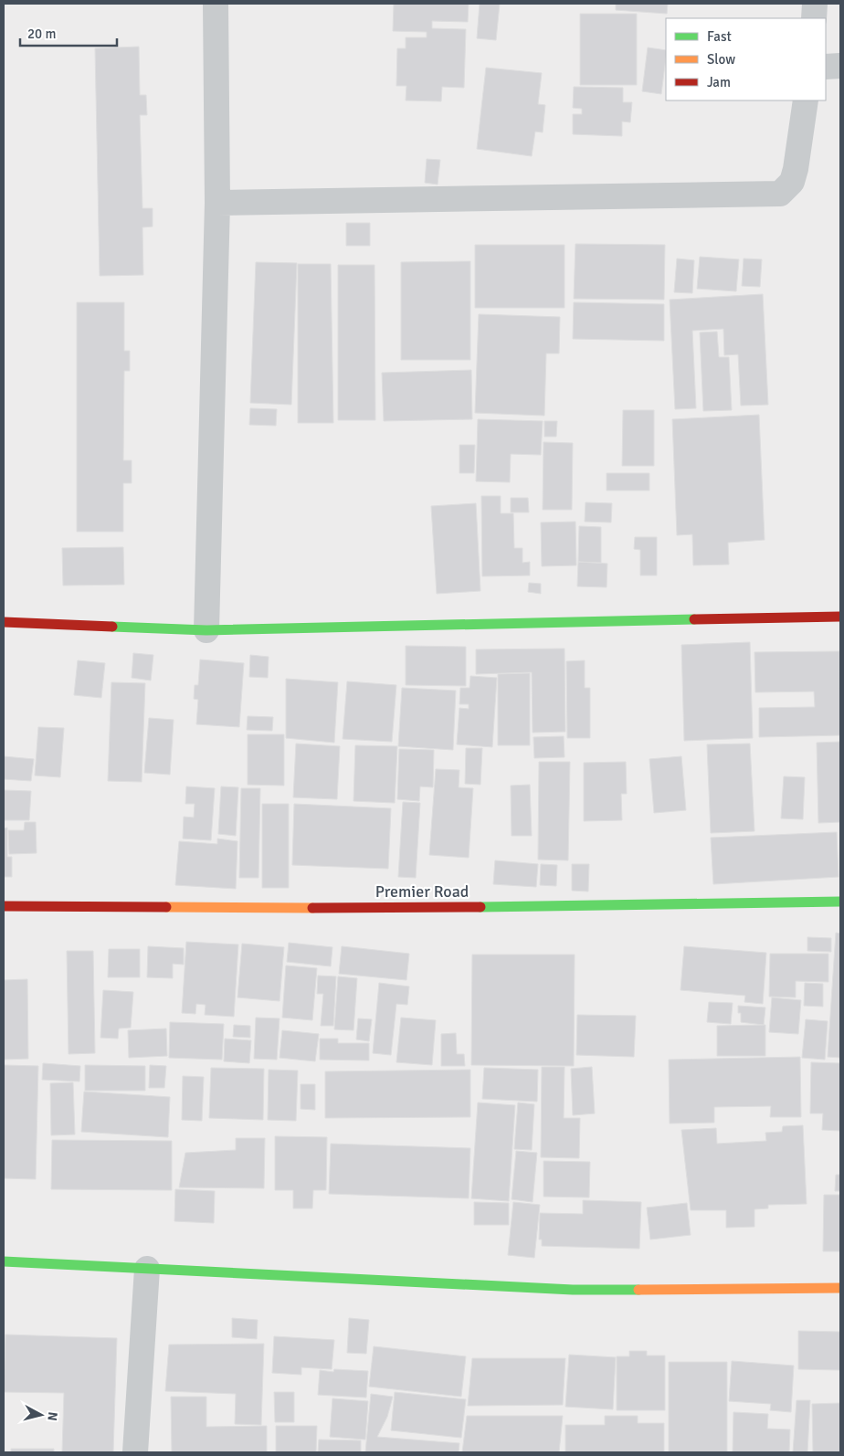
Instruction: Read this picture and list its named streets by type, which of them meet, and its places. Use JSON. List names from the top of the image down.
{
  "streets": {
    "street": ["Premier Road"]
  },
  "legend": ["Fast", "Slow", "Jam"],
  "scale_bar": "20 m",
  "north": "right"
}
